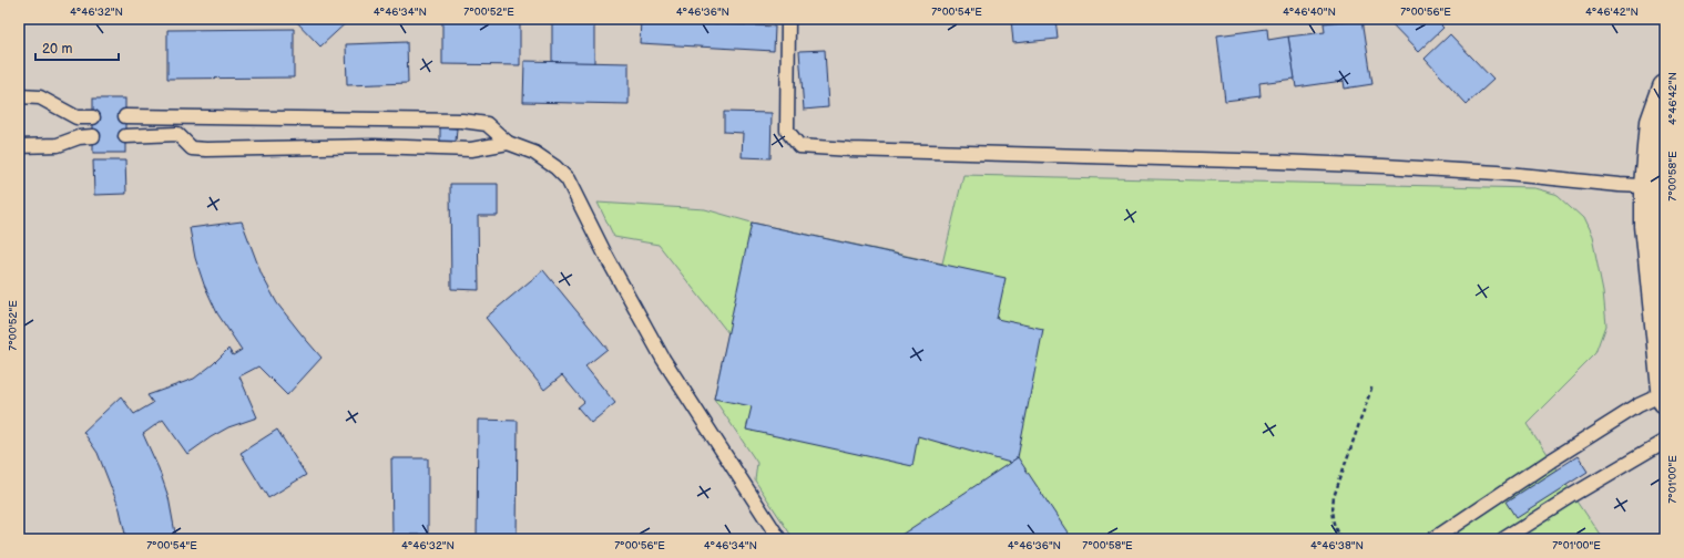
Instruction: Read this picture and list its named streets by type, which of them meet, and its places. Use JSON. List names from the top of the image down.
{
  "scale_bar": "20 m",
  "coordinates": [
    "4°46'32\"N",
    "4°46'34\"N",
    "7°00'52\"E",
    "4°46'36\"N",
    "7°00'54\"E",
    "4°46'40\"N",
    "7°00'56\"E",
    "4°46'42\"N",
    "7°00'58\"E",
    "7°01'00\"E",
    "4°46'38\"N"
  ]
}
